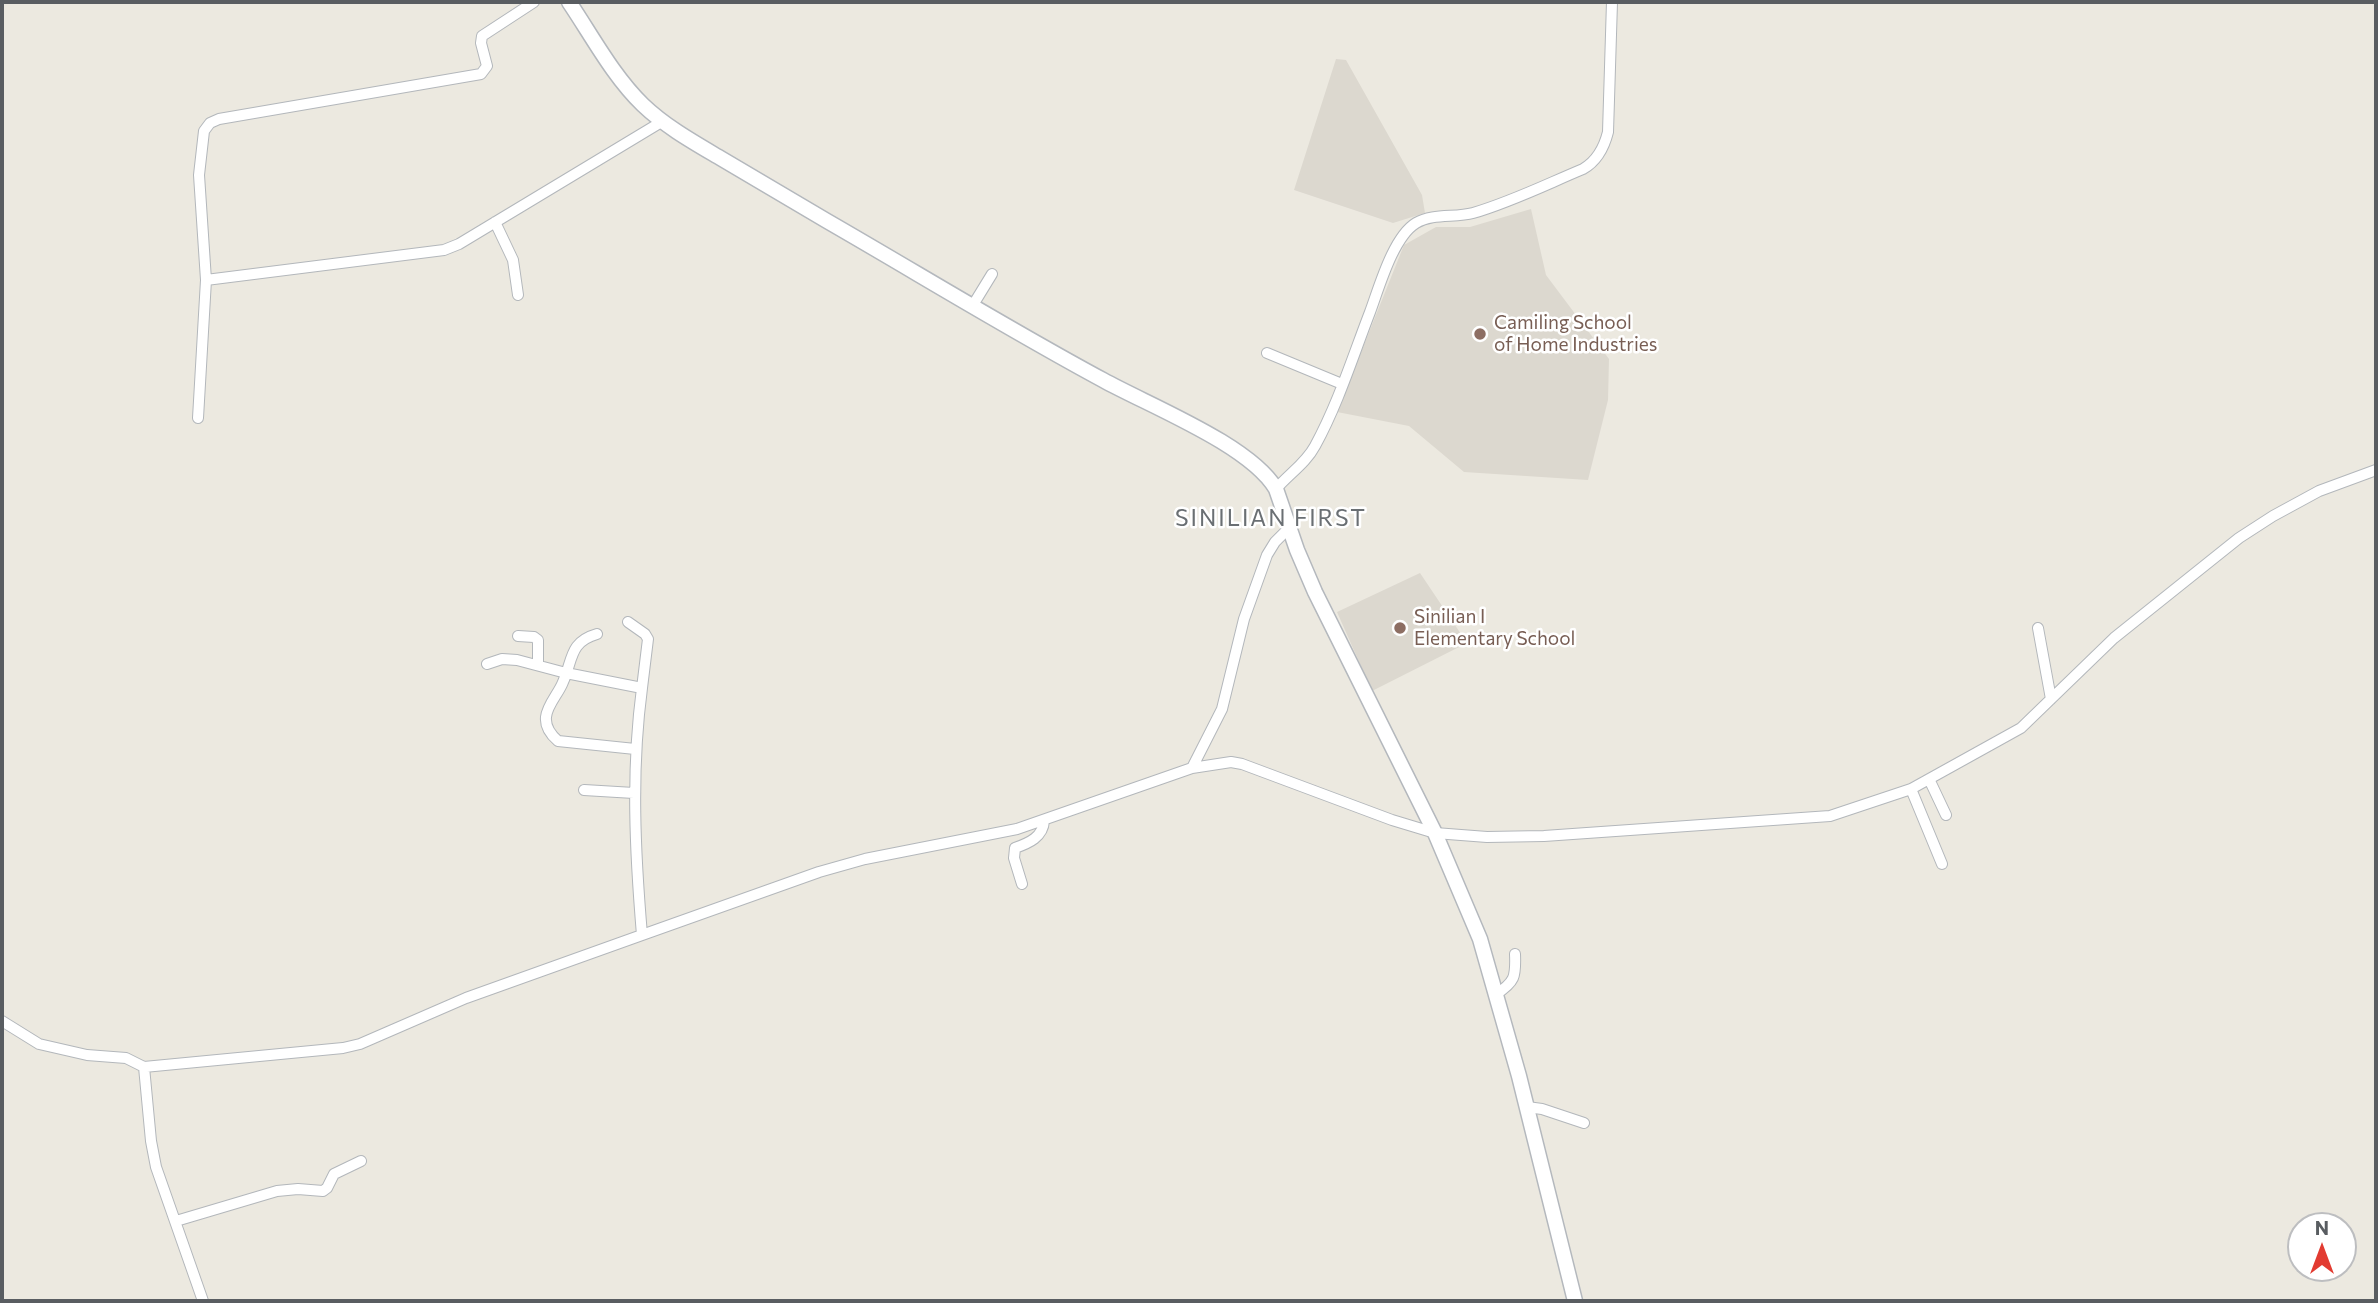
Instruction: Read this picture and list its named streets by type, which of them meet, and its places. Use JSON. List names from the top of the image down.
{
  "districts": ["SINILIAN FIRST"],
  "places": ["Camiling School of Home Industries", "Sinilian I Elementary School"],
  "north": "top"
}
